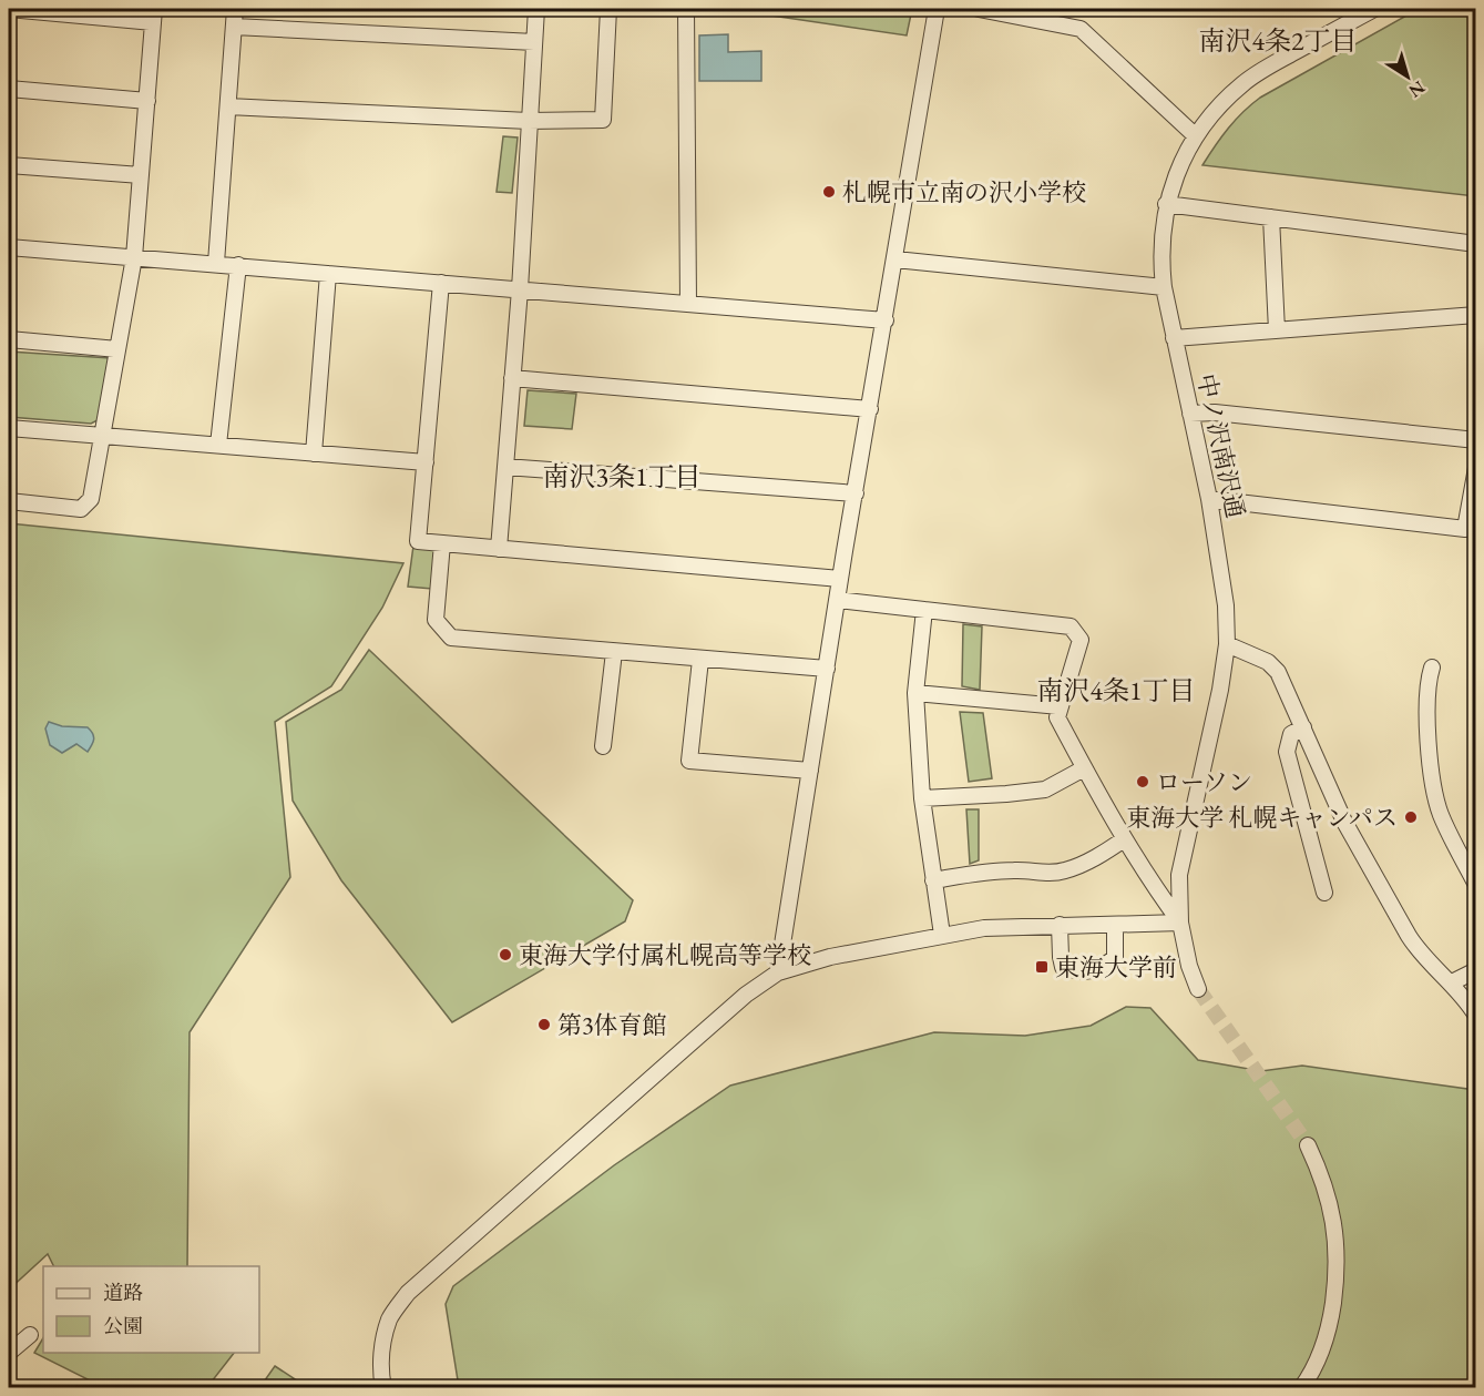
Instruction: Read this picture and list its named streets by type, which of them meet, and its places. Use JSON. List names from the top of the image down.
{
  "streets": {
    "street": ["中ノ沢南沢通"]
  },
  "districts": ["南沢4条2丁目", "南沢3条1丁目", "南沢4条1丁目"],
  "places": {
    "other": [
      "札幌市立南の沢小学校",
      "ローソン",
      "東海大学 札幌キャンパス",
      "東海大学付属札幌高等学校",
      "第3体育館"
    ],
    "transit": ["東海大学前"]
  },
  "legend": ["道路", "公園"],
  "north": "bottom right"
}
